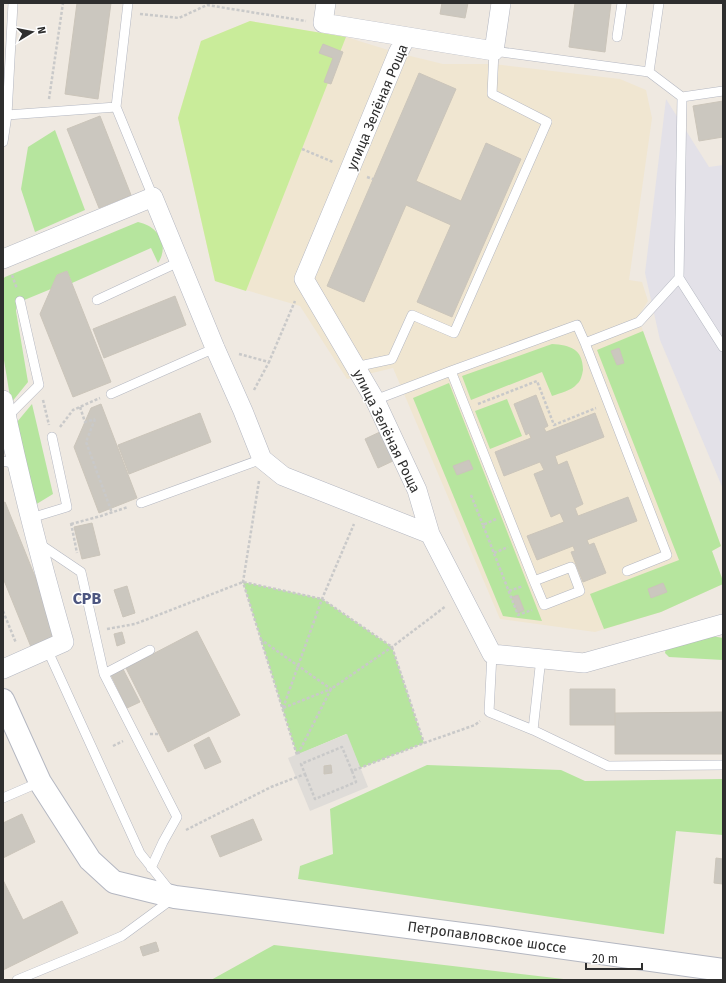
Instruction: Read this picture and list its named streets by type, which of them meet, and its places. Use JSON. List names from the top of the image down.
{
  "streets": {
    "street": ["улица Зелёная Роща", "Петропавловское шоссе"]
  },
  "districts": ["СРВ"],
  "scale_bar": "20 m",
  "north": "right"
}
